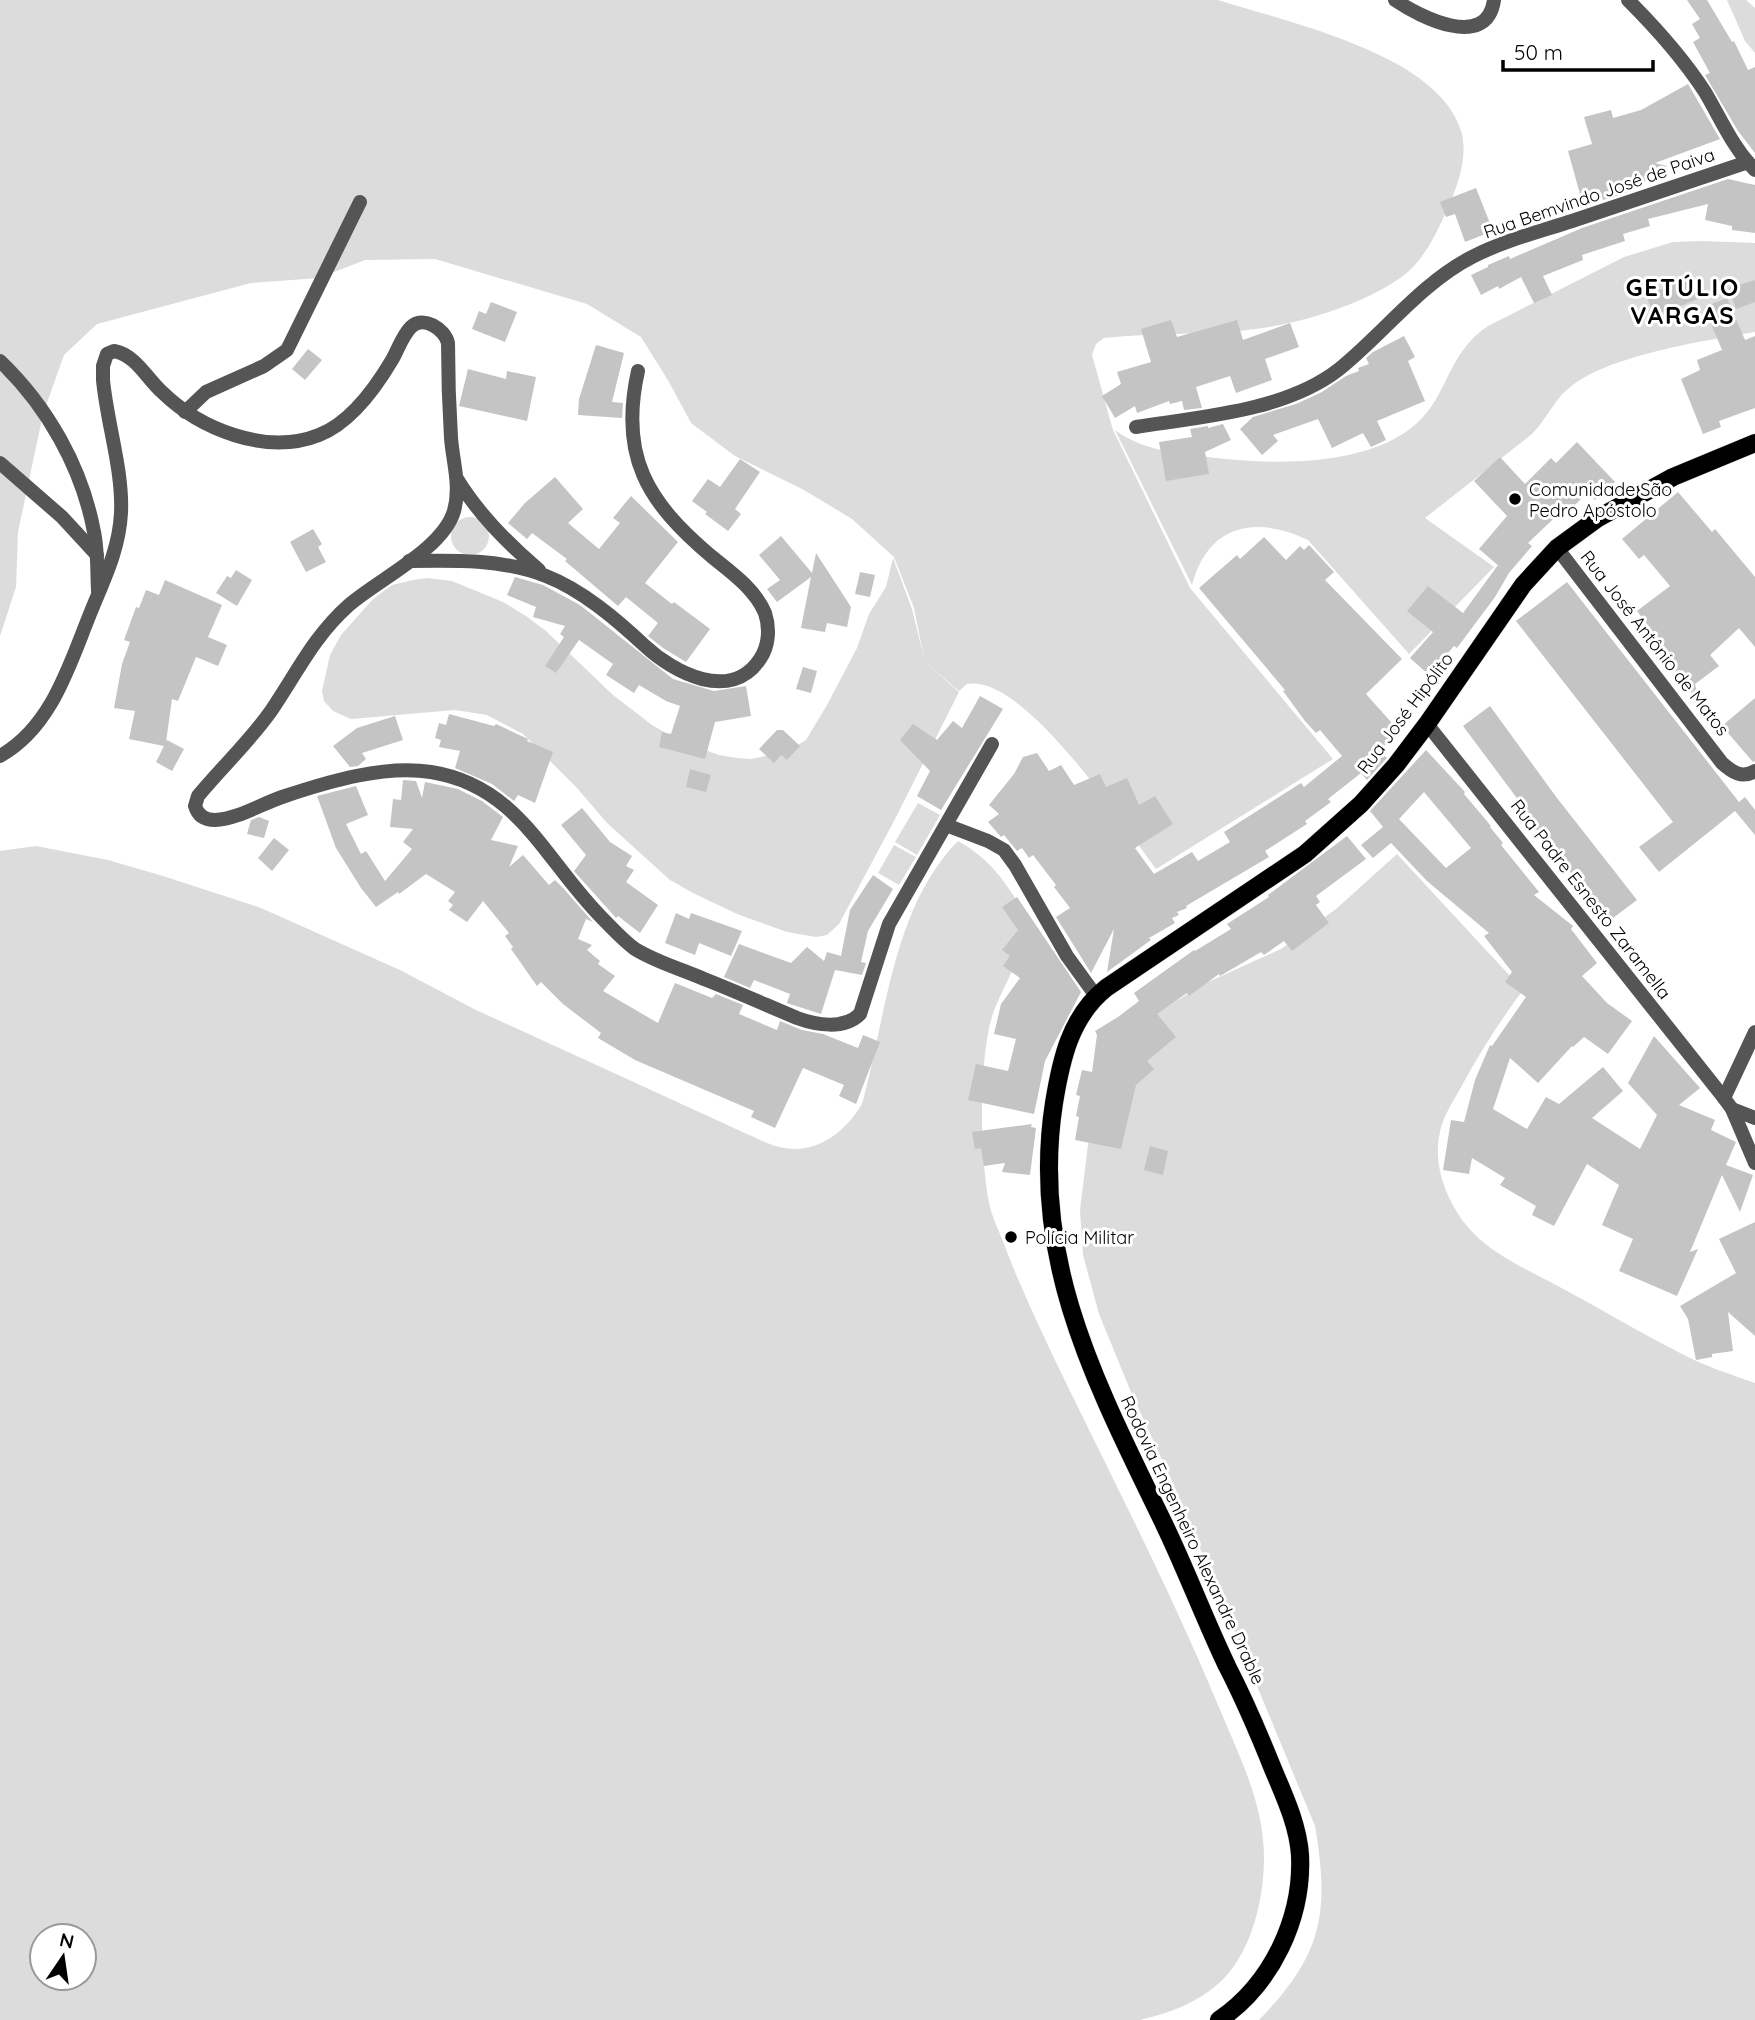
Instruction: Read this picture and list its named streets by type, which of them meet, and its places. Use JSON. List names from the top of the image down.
{
  "streets": {
    "main road": ["Rua José Hipólito", "Rodovia Engenheiro Alexandre Drable"],
    "street": ["Rua Bemvindo José de Paiva", "Rua José Antônio de Matos", "Rua Padre Esnesto Zaramella"]
  },
  "crossings": [
    ["Rua José Antônio de Matos", "Rua José Hipólito"],
    ["Rua José Hipólito", "Rua Padre Esnesto Zaramella"],
    ["Rua José Hipólito", "Rodovia Engenheiro Alexandre Drable"]
  ],
  "districts": ["GETÚLIO VARGAS"],
  "places": ["Comunidade São Pedro Apóstolo", "Polícia Militar"],
  "scale_bar": "50 m",
  "north": "top"
}
